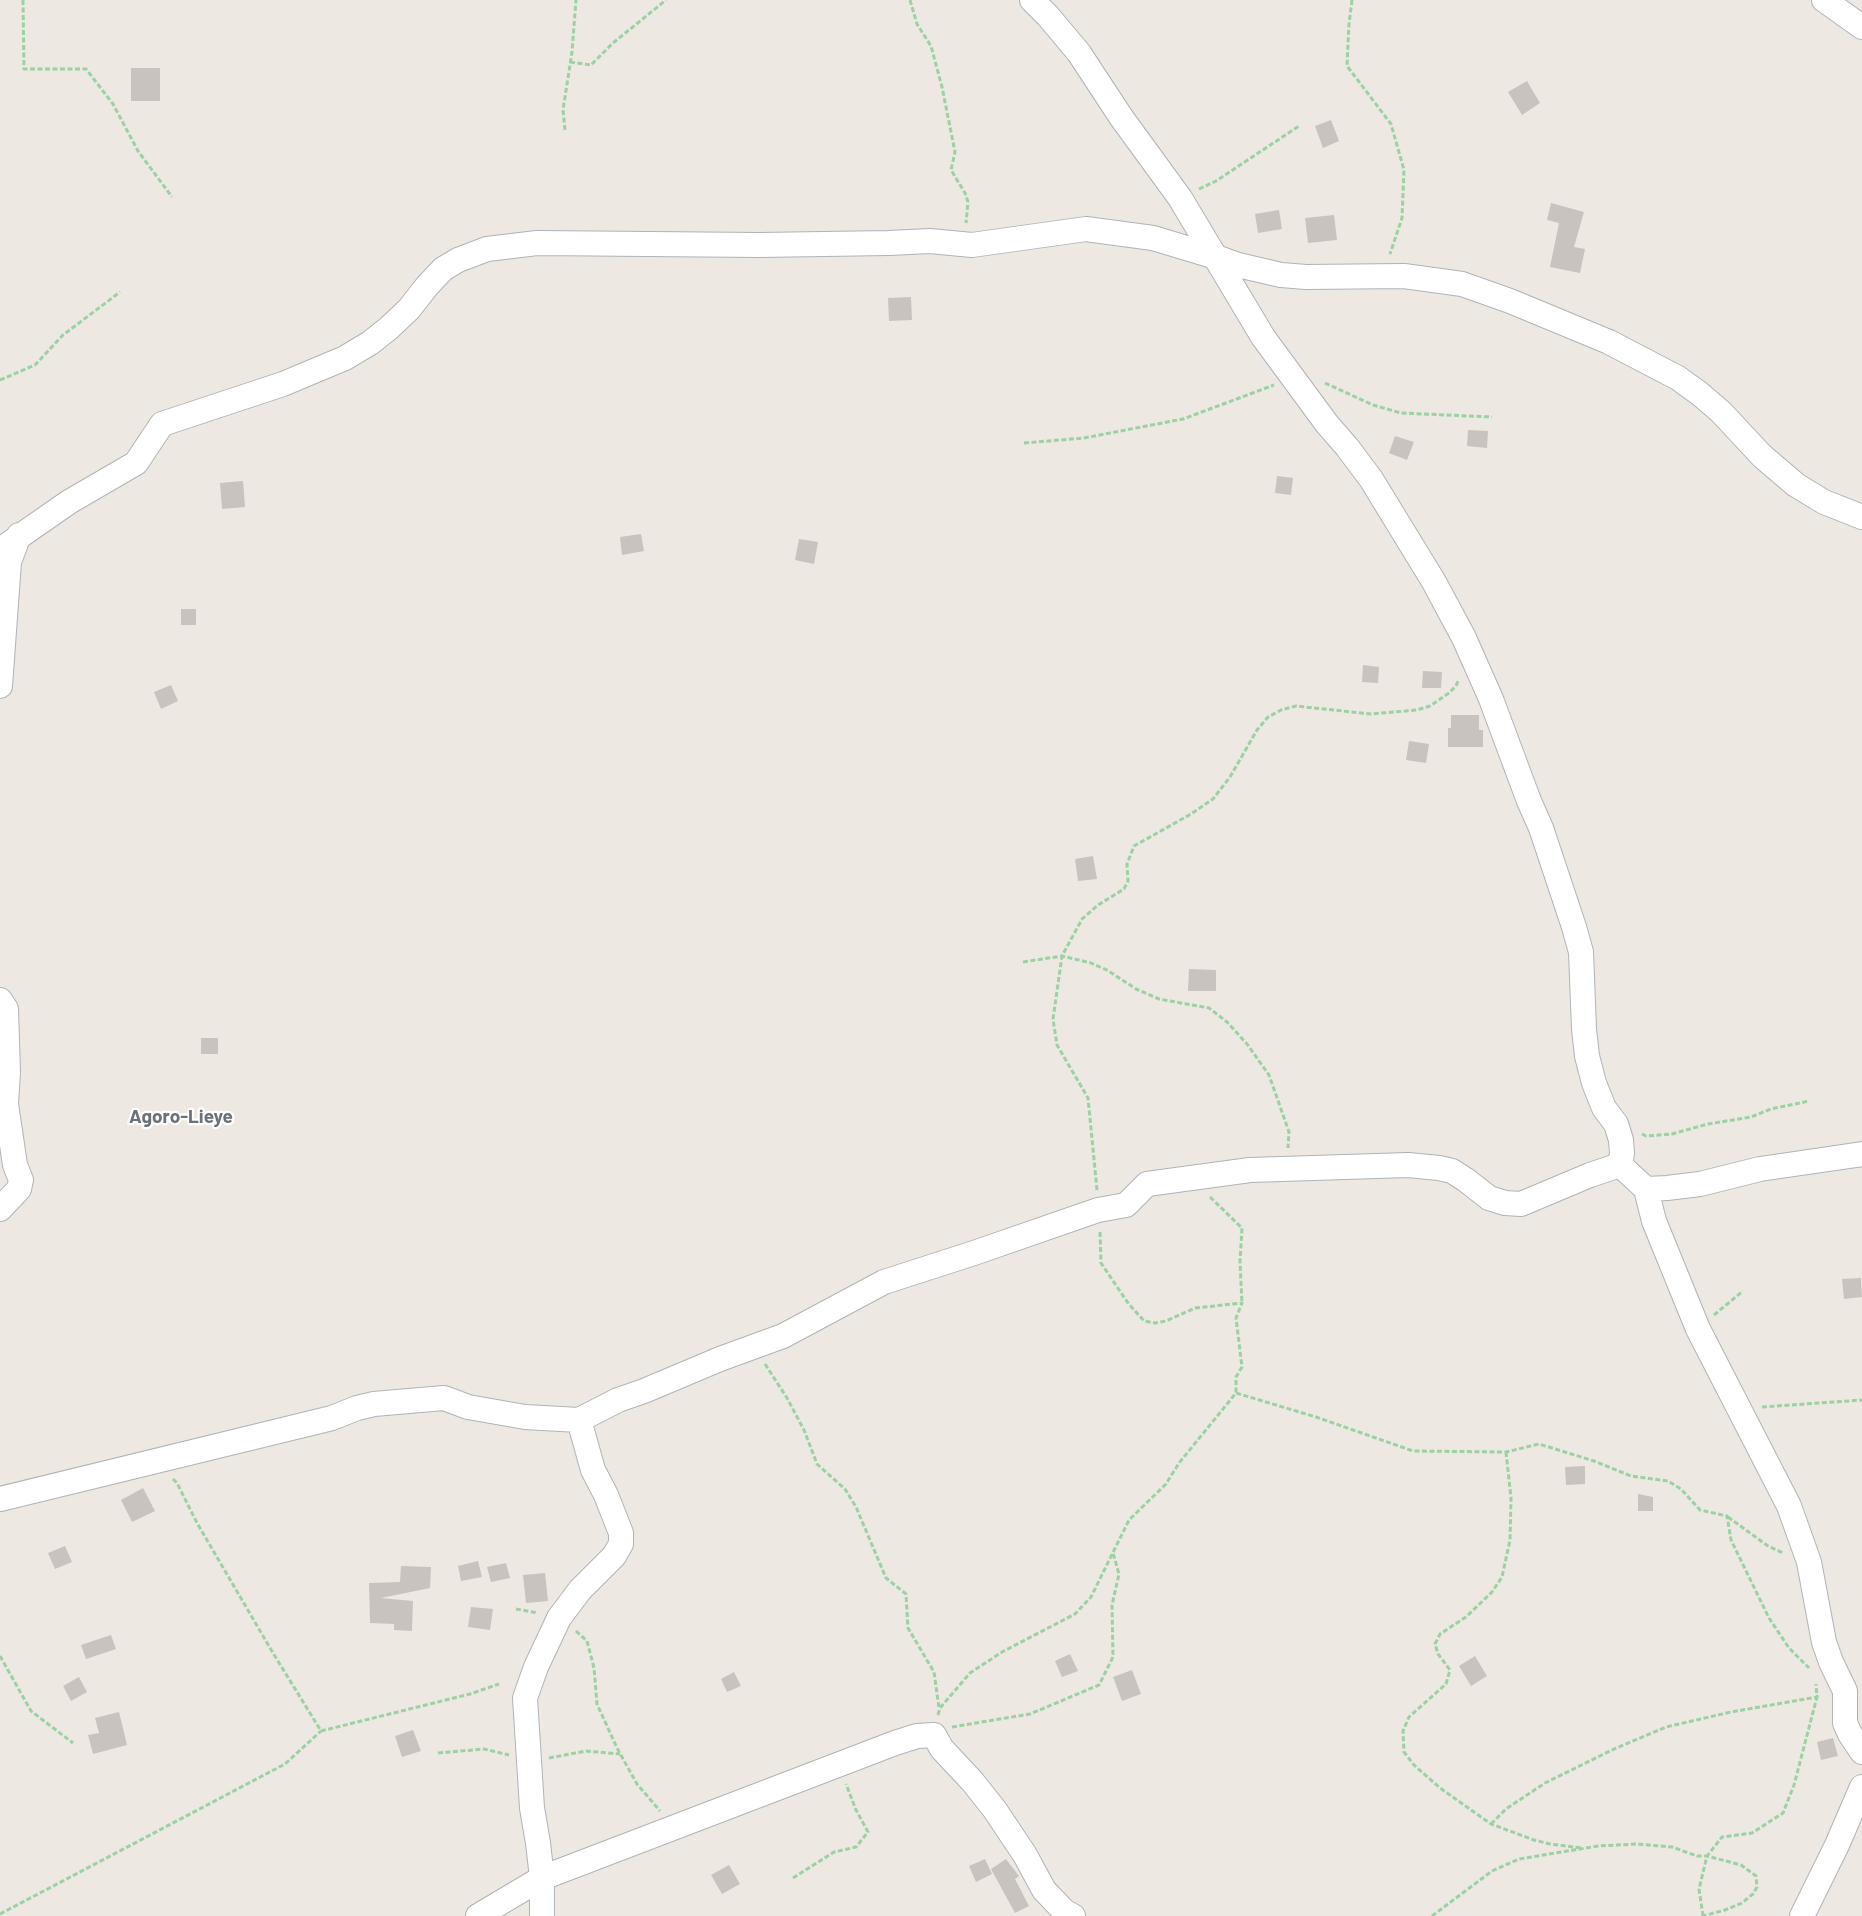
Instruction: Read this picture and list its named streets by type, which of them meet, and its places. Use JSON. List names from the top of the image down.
{
  "districts": ["Agoro-Lieye"]
}
